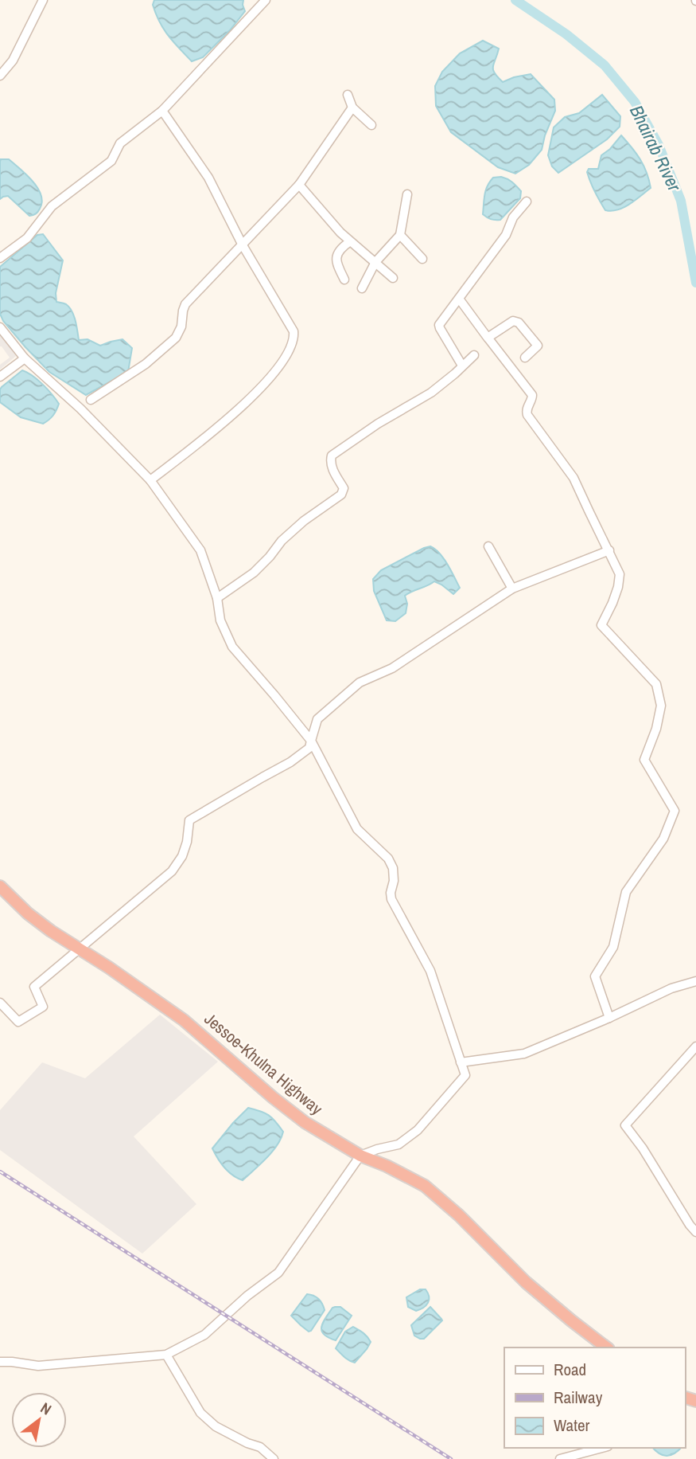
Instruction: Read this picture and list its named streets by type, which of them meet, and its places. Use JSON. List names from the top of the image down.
{
  "streets": {
    "highway": ["Jessoe-Khulna Highway"]
  },
  "water": ["Bhairab River"],
  "legend": ["Road", "Railway", "Water"],
  "north": "top right"
}
